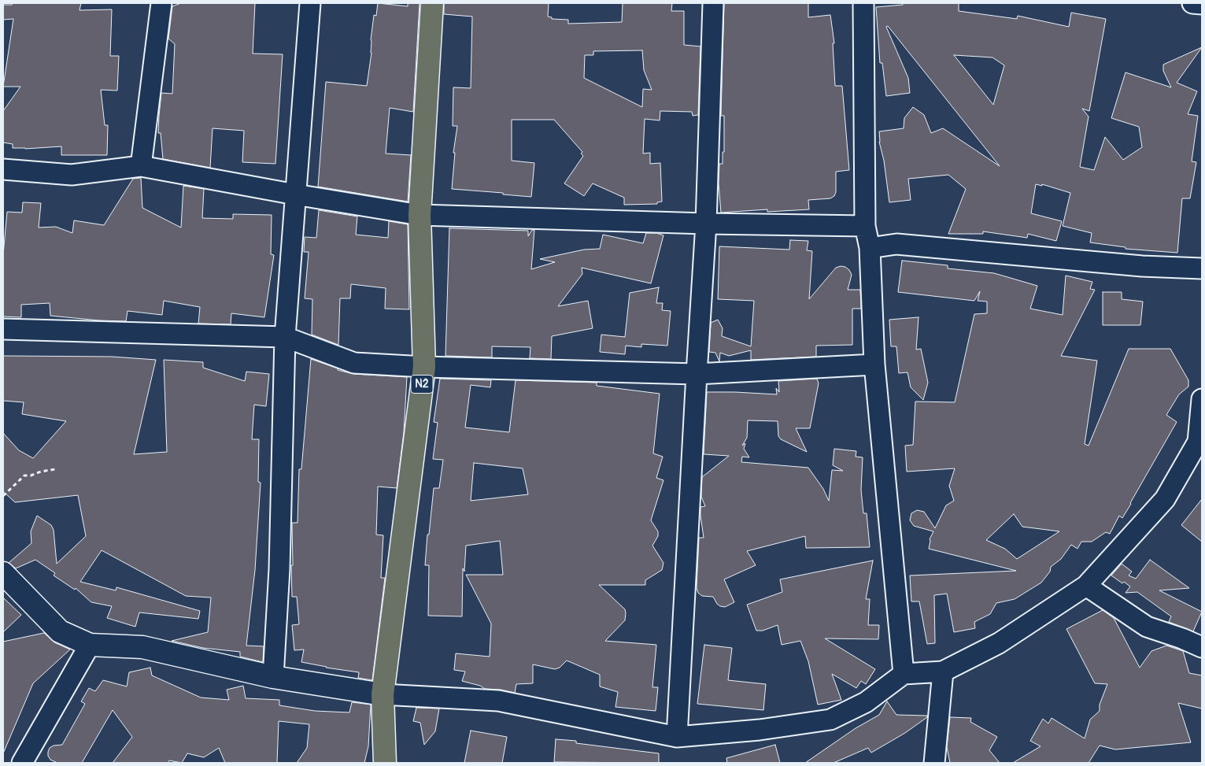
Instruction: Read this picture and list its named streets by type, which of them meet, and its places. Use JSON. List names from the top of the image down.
{
  "streets": {
    "highway": ["N2"]
  }
}
